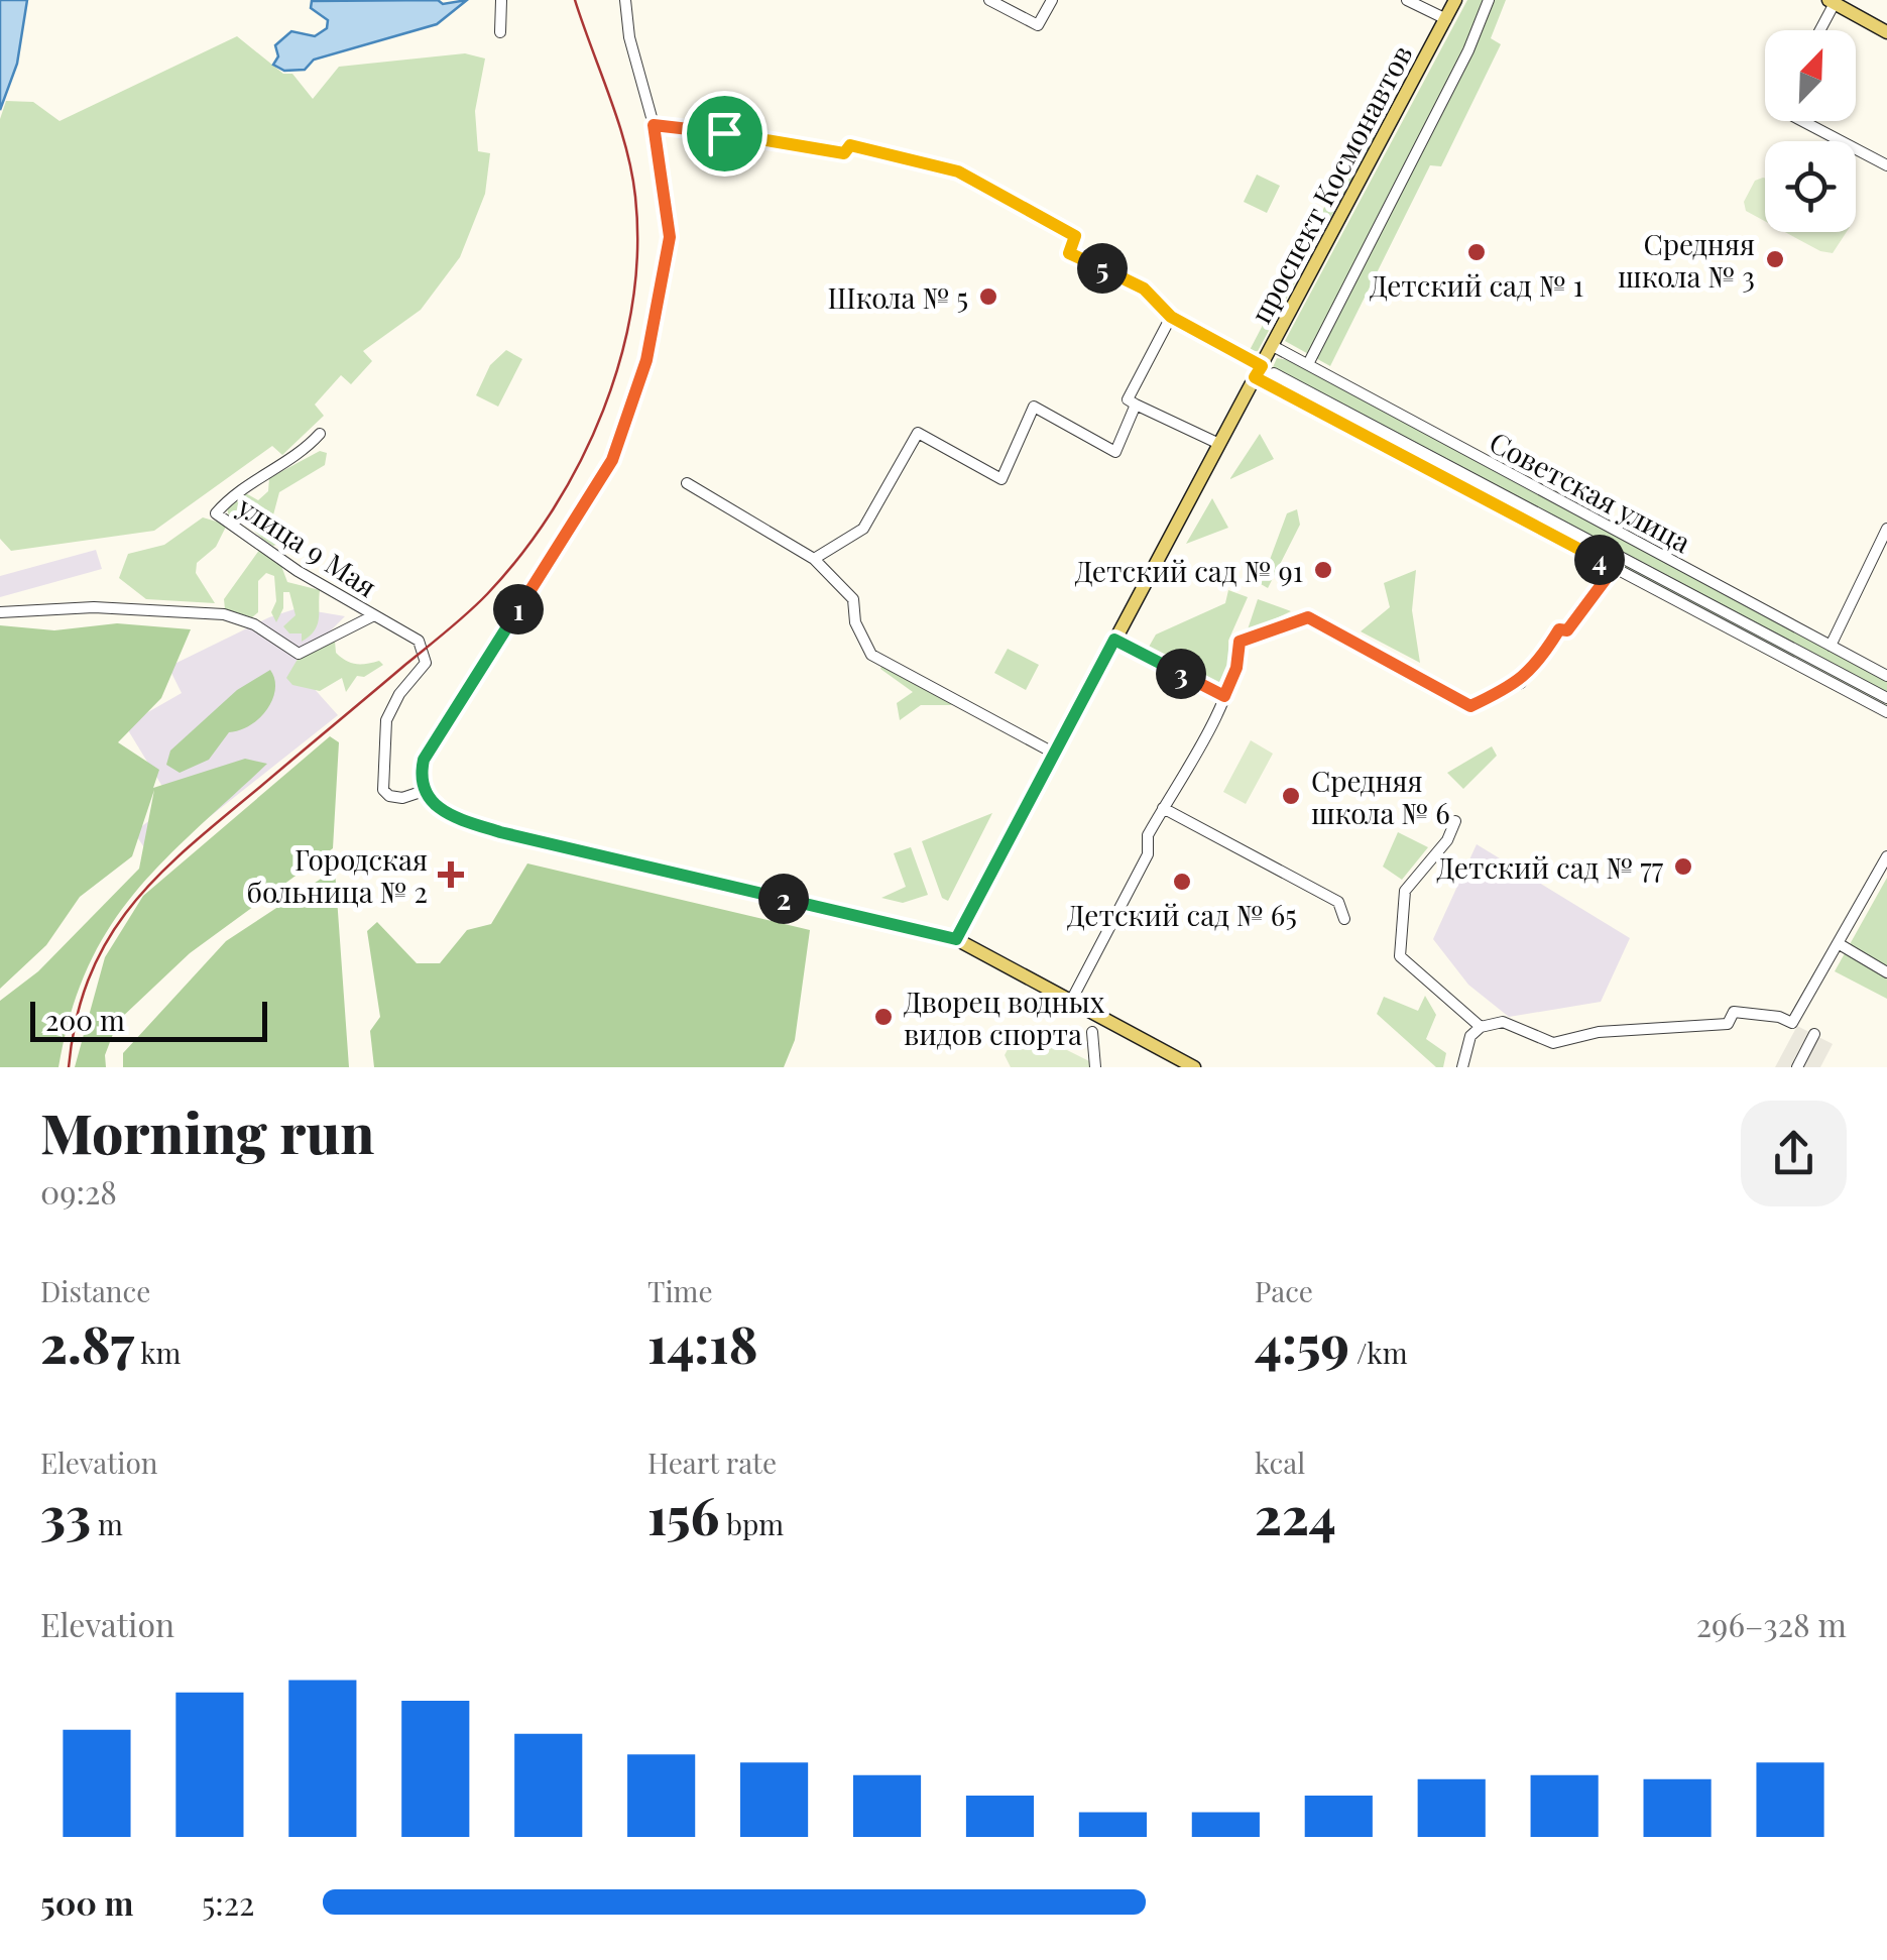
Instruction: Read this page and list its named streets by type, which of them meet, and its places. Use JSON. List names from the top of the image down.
{
  "streets": {
    "main road": ["проспект Космонавтов"],
    "street": ["Советская улица", "улица 9 Мая"]
  },
  "crossings": [
    ["проспект Космонавтов", "Советская улица"]
  ],
  "places": {
    "other": [
      "Детский сад № 1",
      "Средняя школа № 3",
      "Школа № 5",
      "Детский сад № 91",
      "Средняя школа № 6",
      "Детский сад № 77",
      "Детский сад № 65",
      "Дворец водных видов спорта"
    ],
    "health": ["Городская больница № 2"]
  },
  "scale_bar": "200 m",
  "north": "top right",
  "page": {
    "pins": [
      "5",
      "4",
      "1",
      "3",
      "2"
    ],
    "scale": "200 m",
    "heading": ["Morning run", "09:28"],
    "stats": [
      ["Distance", "2.87 km"],
      ["Time", "14:18"],
      ["Pace", "4:59 /km"],
      ["Elevation", "33 m"],
      ["Heart rate", "156 bpm"],
      ["kcal", "224"]
    ],
    "chart": ["Elevation", "296–328 m"],
    "list": [
      {
        "name": "500 m",
        "note": "5:22"
      }
    ]
  }
}
